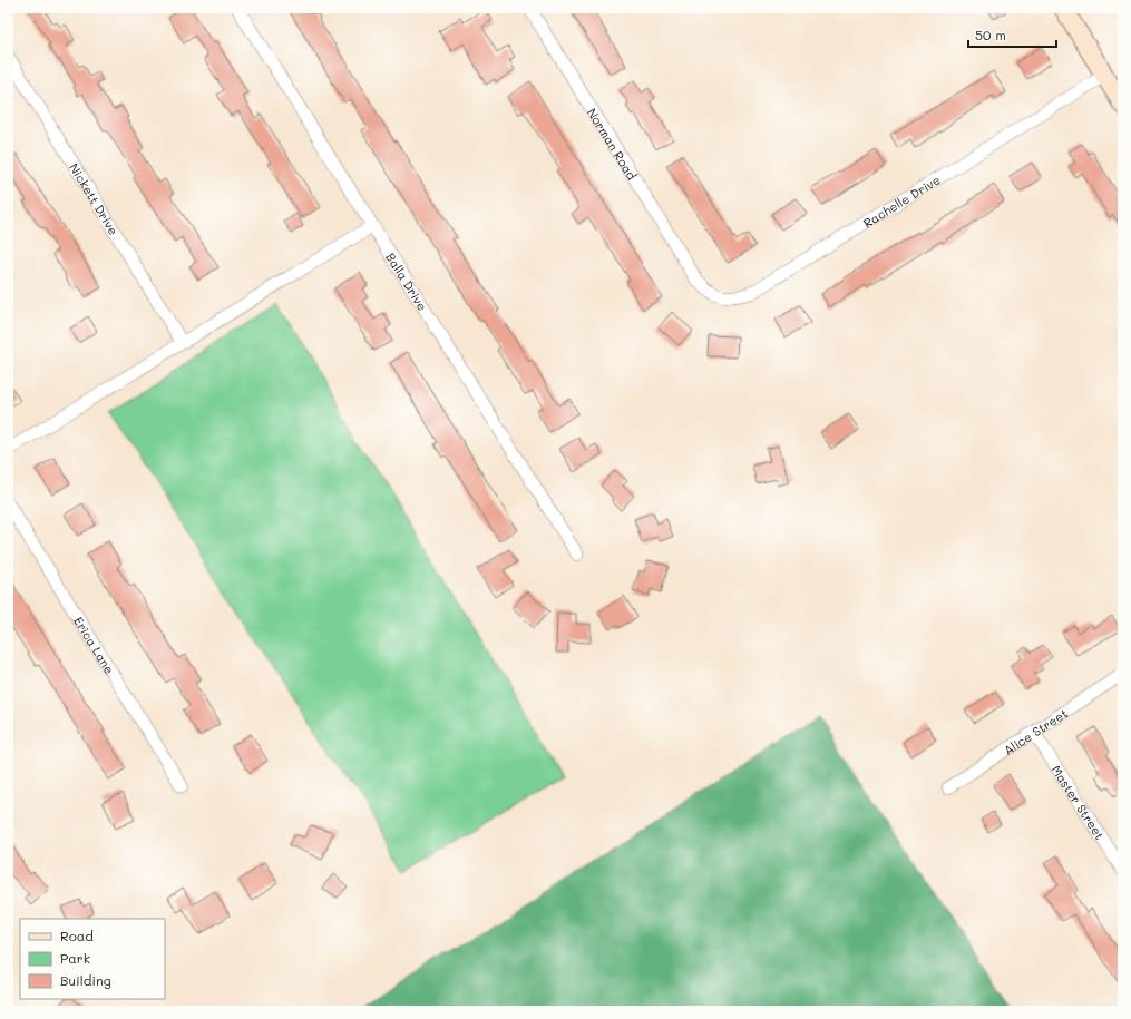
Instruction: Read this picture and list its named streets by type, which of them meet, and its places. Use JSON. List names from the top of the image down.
{
  "streets": {
    "street": [
      "Norman Road",
      "Nickett Drive",
      "Rachelle Drive",
      "Balla Drive",
      "Erica Lane",
      "Alice Street",
      "Master Street"
    ]
  },
  "crossings": [
    ["Norman Road", "Rachelle Drive"],
    ["Alice Street", "Master Street"]
  ],
  "legend": ["Road", "Park", "Building"],
  "scale_bar": "50 m"
}
